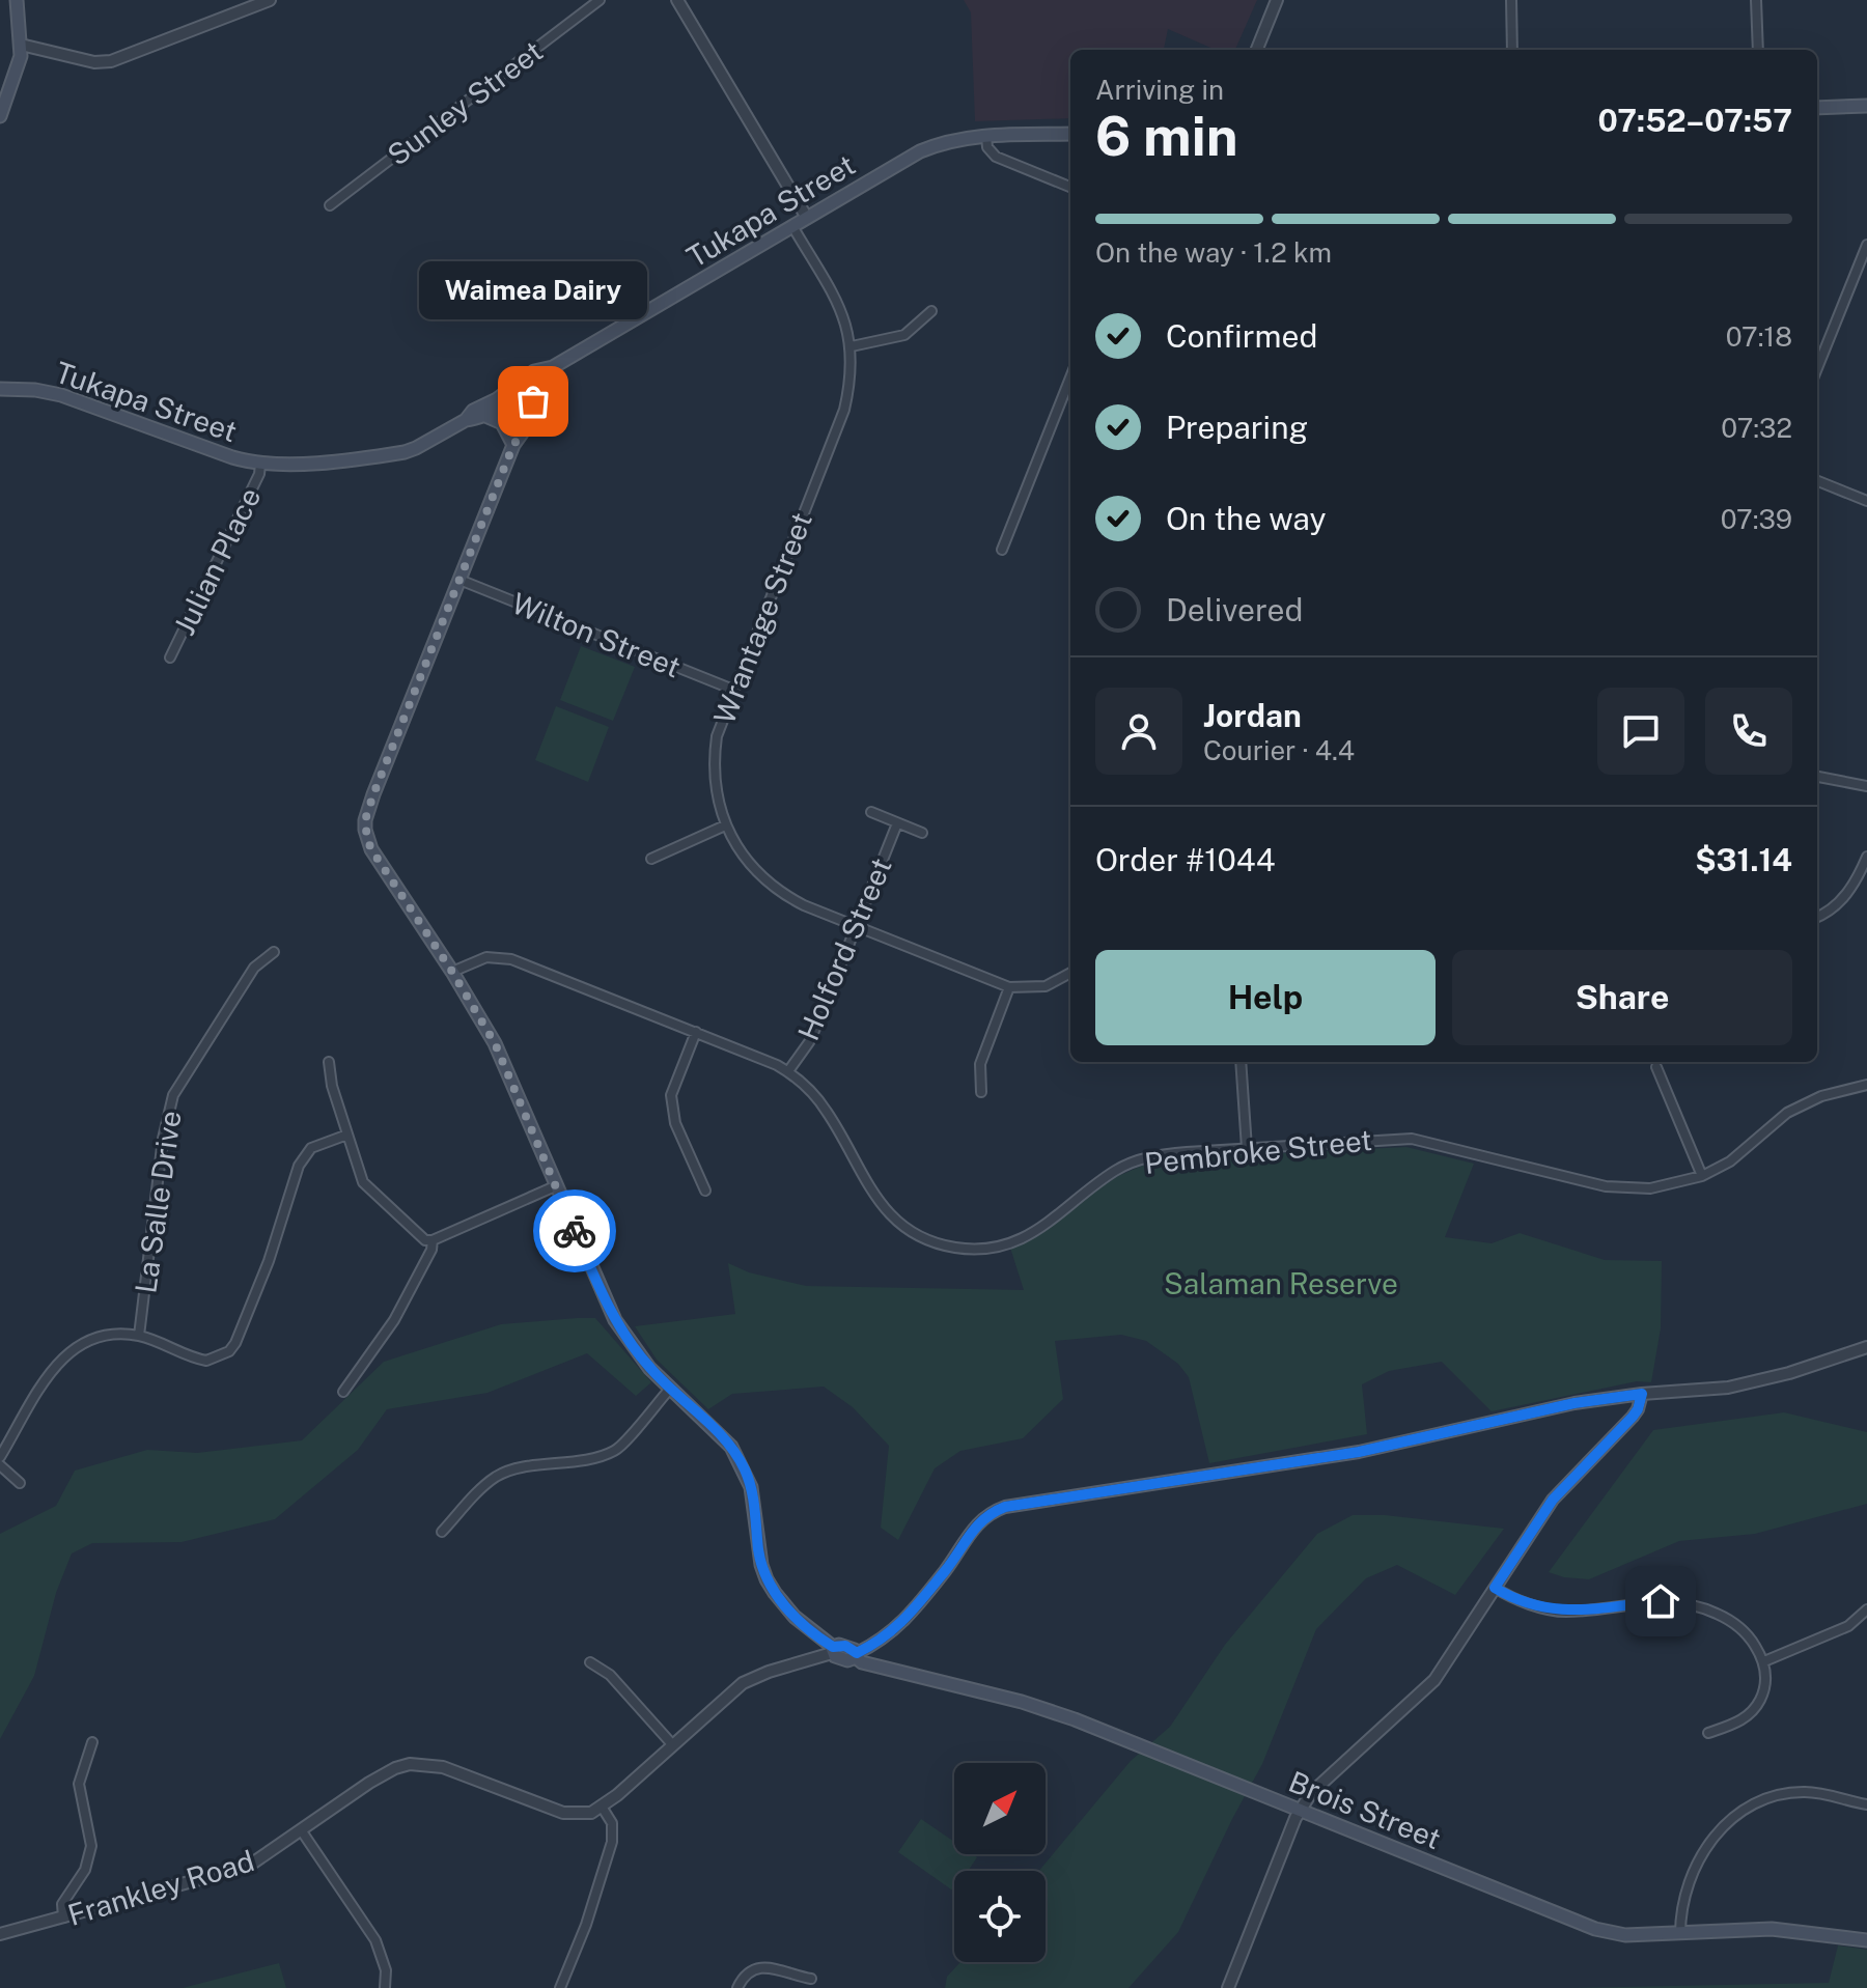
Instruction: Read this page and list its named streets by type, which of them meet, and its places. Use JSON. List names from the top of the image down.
{
  "streets": {
    "main road": ["Tukapa Street", "Brois Street"],
    "street": [
      "Sunley Street",
      "Julian Place",
      "Wrantage Street",
      "Wilton Street",
      "Holford Street",
      "Pembroke Street",
      "La Salle Drive",
      "Frankley Road"
    ]
  },
  "crossings": [
    ["Tukapa Street", "Julian Place"],
    ["Tukapa Street", "Wrantage Street"],
    ["Wrantage Street", "Wilton Street"],
    ["Wrantage Street", "Holford Street"],
    ["Holford Street", "Pembroke Street"]
  ],
  "parks": ["Salaman Reserve"],
  "places": ["Waimea Dairy"],
  "north": "top right",
  "page": {
    "heading": ["6 min", "Arriving in", "07:52–07:57"],
    "panel": [
      "Jordan",
      "Courier · 4.4",
      "Order #1044",
      "$31.14"
    ],
    "bar": "On the way · 1.2 km",
    "bubble": "Waimea Dairy",
    "list": [
      ["Confirmed", "07:18"],
      ["Preparing", "07:32"],
      ["On the way", "07:39"],
      "Delivered"
    ],
    "buttons": ["Help", "Share"]
  }
}
